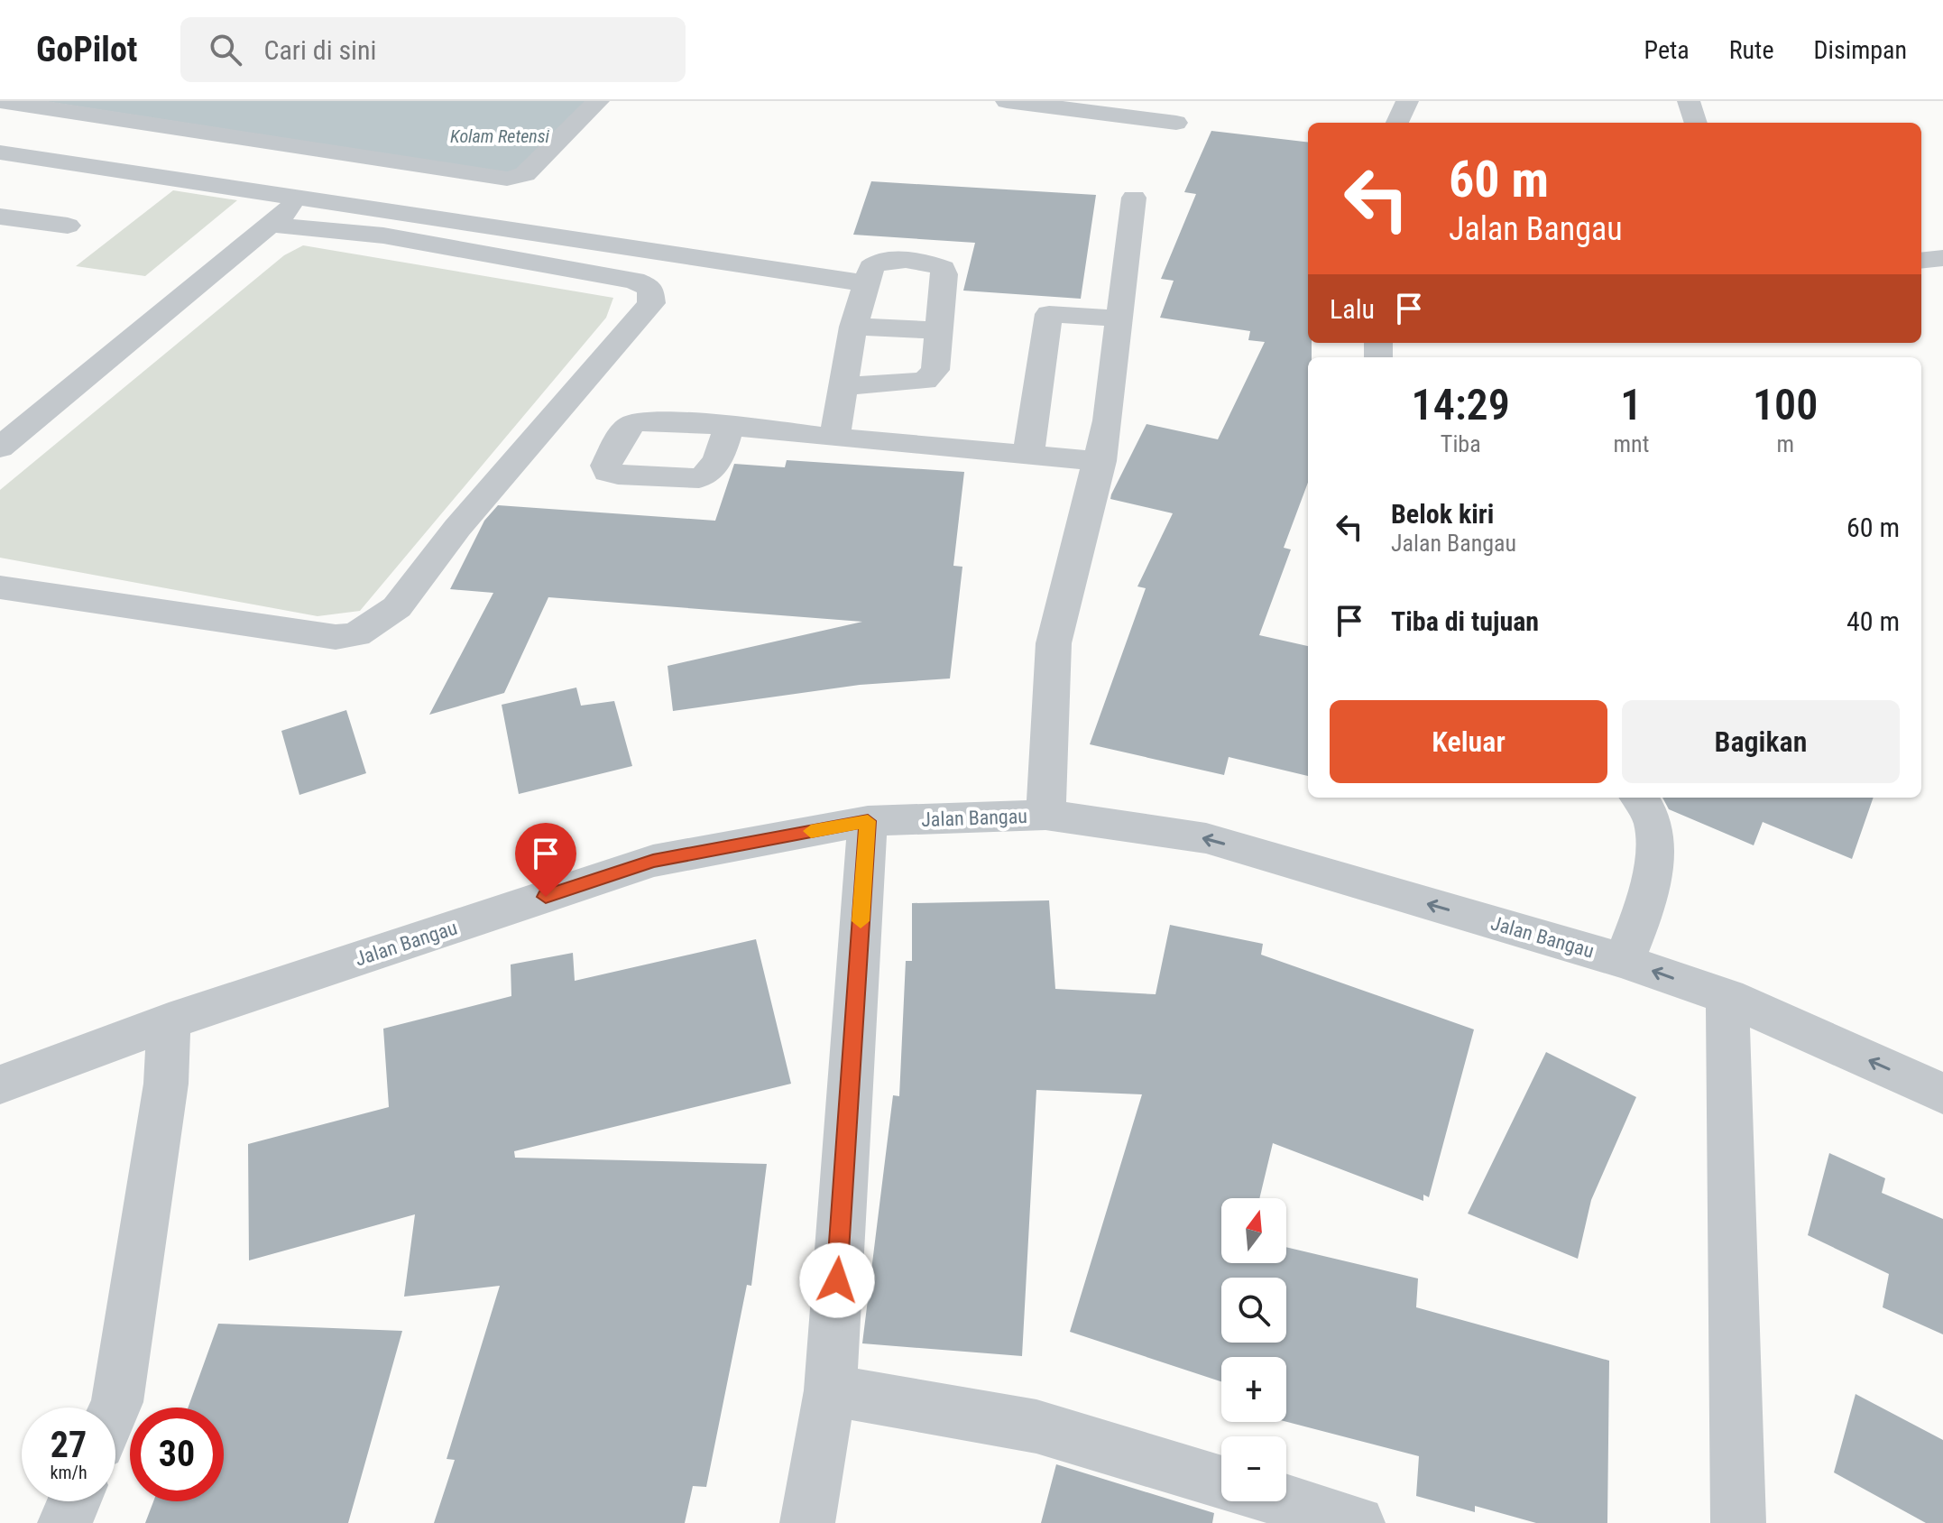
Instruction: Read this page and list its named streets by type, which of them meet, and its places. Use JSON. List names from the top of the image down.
{
  "streets": {
    "street": ["Jalan Bangau"]
  },
  "one_way": ["Jalan Bangau"],
  "water": ["Kolam Retensi"],
  "north": "top",
  "page": {
    "header": "GoPilot",
    "search": "Cari di sini",
    "nav": ["Peta", "Rute", "Disimpan"],
    "turn": ["60 m", "Jalan Bangau"],
    "then": "Lalu",
    "eta": [
      "14:29",
      "Tiba",
      "1",
      "mnt",
      "100",
      "m"
    ],
    "list": [
      {
        "name": "Belok kiri",
        "note": "Jalan Bangau",
        "value": "60 m"
      },
      {
        "name": "Tiba di tujuan",
        "value": "40 m"
      }
    ],
    "buttons": ["Keluar", "Bagikan"],
    "map_buttons": ["+", "−"],
    "speed": "27 km/h",
    "limit": "30"
  }
}
